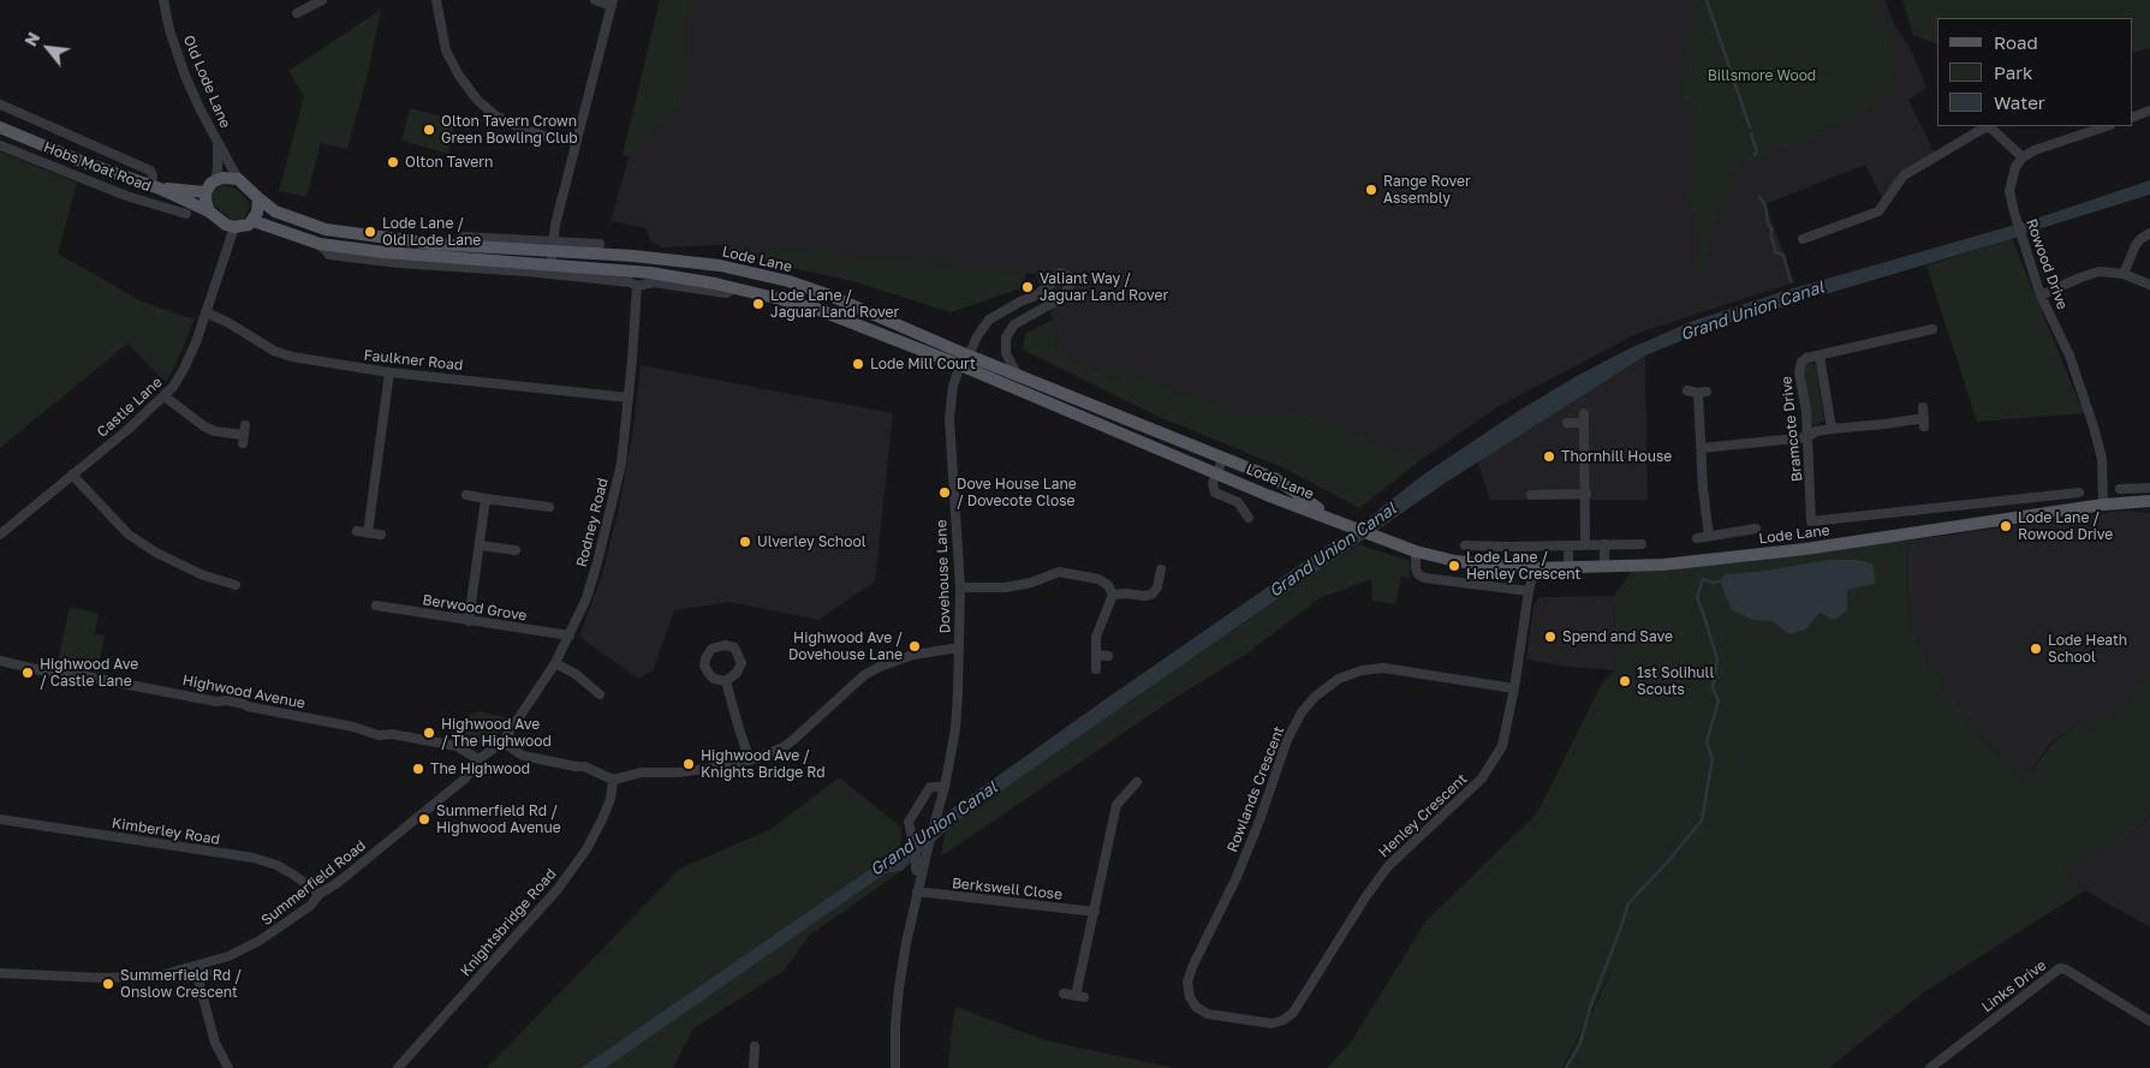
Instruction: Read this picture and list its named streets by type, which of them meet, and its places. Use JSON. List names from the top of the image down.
{
  "streets": {
    "main road": ["Hobs Moat Road", "Lode Lane"],
    "street": [
      "Old Lode Lane",
      "Rowood Drive",
      "Faulkner Road",
      "Castle Lane",
      "Bramcote Drive",
      "Rodney Road",
      "Dovehouse Lane",
      "Berwood Grove",
      "Highwood Avenue",
      "Rowlands Crescent",
      "Henley Crescent",
      "Kimberley Road",
      "Summerfield Road",
      "Berkswell Close",
      "Knightsbridge Road",
      "Links Drive"
    ]
  },
  "crossings": [
    ["Old Lode Lane", "Hobs Moat Road"],
    ["Old Lode Lane", "Lode Lane"],
    ["Old Lode Lane", "Castle Lane"],
    ["Hobs Moat Road", "Lode Lane"],
    ["Hobs Moat Road", "Castle Lane"],
    ["Lode Lane", "Rowood Drive"],
    ["Lode Lane", "Castle Lane"],
    ["Lode Lane", "Bramcote Drive"],
    ["Lode Lane", "Rodney Road"],
    ["Lode Lane", "Dovehouse Lane"],
    ["Lode Lane", "Henley Crescent"],
    ["Faulkner Road", "Castle Lane"],
    ["Faulkner Road", "Rodney Road"],
    ["Rodney Road", "Berwood Grove"],
    ["Rodney Road", "Summerfield Road"],
    ["Dovehouse Lane", "Berkswell Close"],
    ["Highwood Avenue", "Summerfield Road"],
    ["Rowlands Crescent", "Henley Crescent"],
    ["Kimberley Road", "Summerfield Road"]
  ],
  "water": ["Grand Union Canal"],
  "parks": ["Billsmore Wood"],
  "places": [
    "Olton Tavern Crown Green Bowling Club",
    "Olton Tavern",
    "Range Rover Assembly",
    "Lode Lane / Old Lode Lane",
    "Valiant Way / Jaguar Land Rover",
    "Lode Lane / Jaguar Land Rover",
    "Lode Mill Court",
    "Thornhill House",
    "Dove House Lane / Dovecote Close",
    "Lode Lane / Rowood Drive",
    "Ulverley School",
    "Lode Lane / Henley Crescent",
    "Spend and Save",
    "Highwood Ave / Dovehouse Lane",
    "Lode Heath School",
    "Highwood Ave / Castle Lane",
    "1st Solihull Scouts",
    "Highwood Ave / The Highwood",
    "Highwood Ave / Knights Bridge Rd",
    "The Highwood",
    "Summerfield Rd / Highwood Avenue",
    "Summerfield Rd / Onslow Crescent"
  ],
  "legend": ["Road", "Park", "Water"],
  "north": "top left"
}
